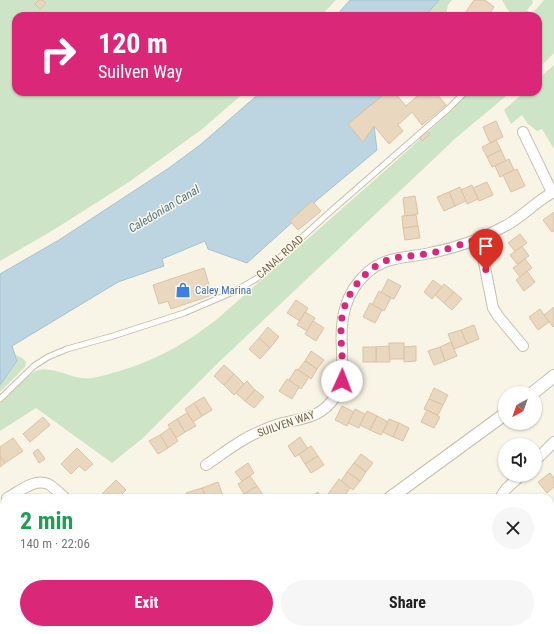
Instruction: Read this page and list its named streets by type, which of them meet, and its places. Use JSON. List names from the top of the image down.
{
  "streets": {
    "street": ["SUILVEN WAY"],
    "lane": ["CANAL ROAD"]
  },
  "water": ["Caledonian Canal"],
  "places": {
    "shop": ["Caley Marina"]
  },
  "north": "bottom left",
  "page": {
    "turn": ["120 m", "Suilven Way"],
    "heading": ["2 min", "140 m · 22:06"],
    "buttons": ["Exit", "Share"]
  }
}
